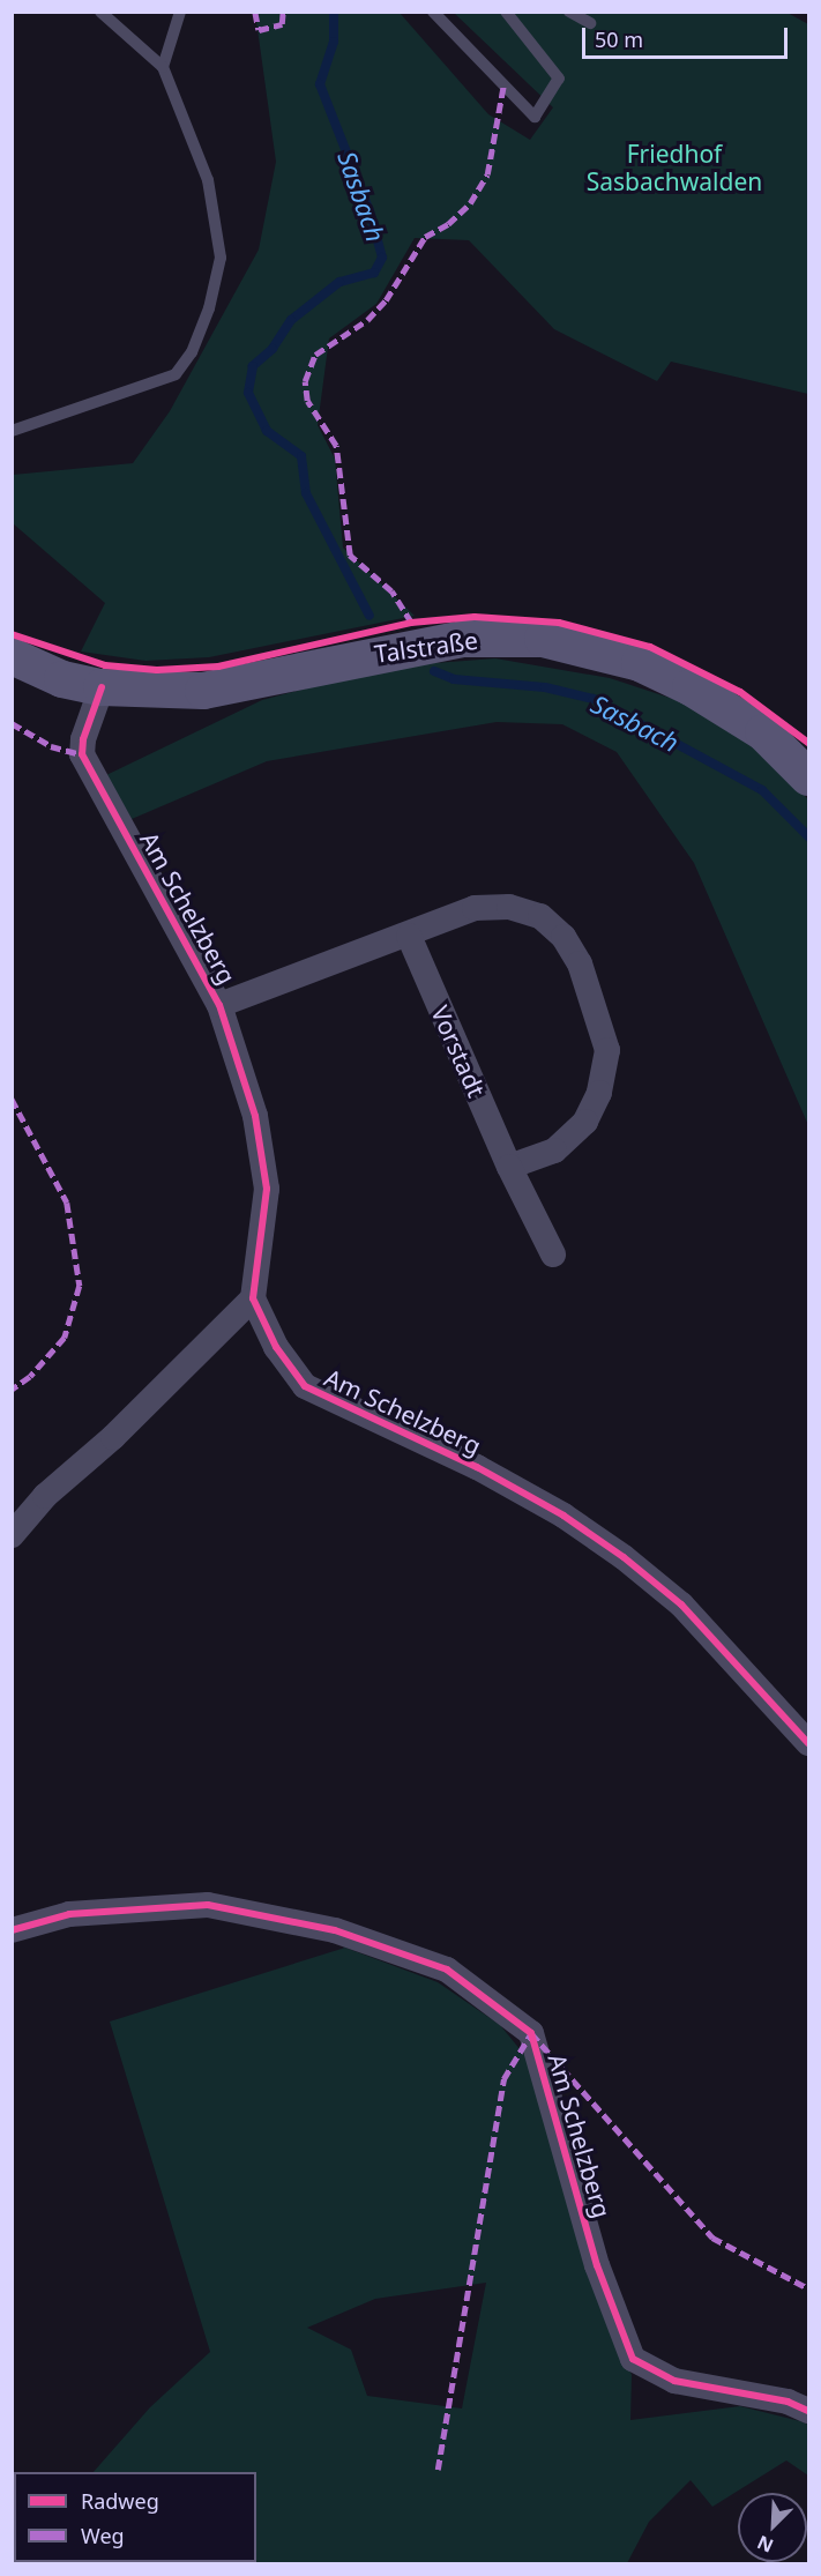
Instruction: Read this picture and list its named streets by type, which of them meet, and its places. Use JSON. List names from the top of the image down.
{
  "streets": {
    "main road": ["Talstraße"],
    "street": ["Am Schelzberg", "Vorstadt"]
  },
  "crossings": [
    ["Talstraße", "Am Schelzberg"]
  ],
  "water": ["Sasbach"],
  "parks": ["Friedhof Sasbachwalden"],
  "legend": ["Radweg", "Weg"],
  "scale_bar": "50 m",
  "north": "bottom left"
}
